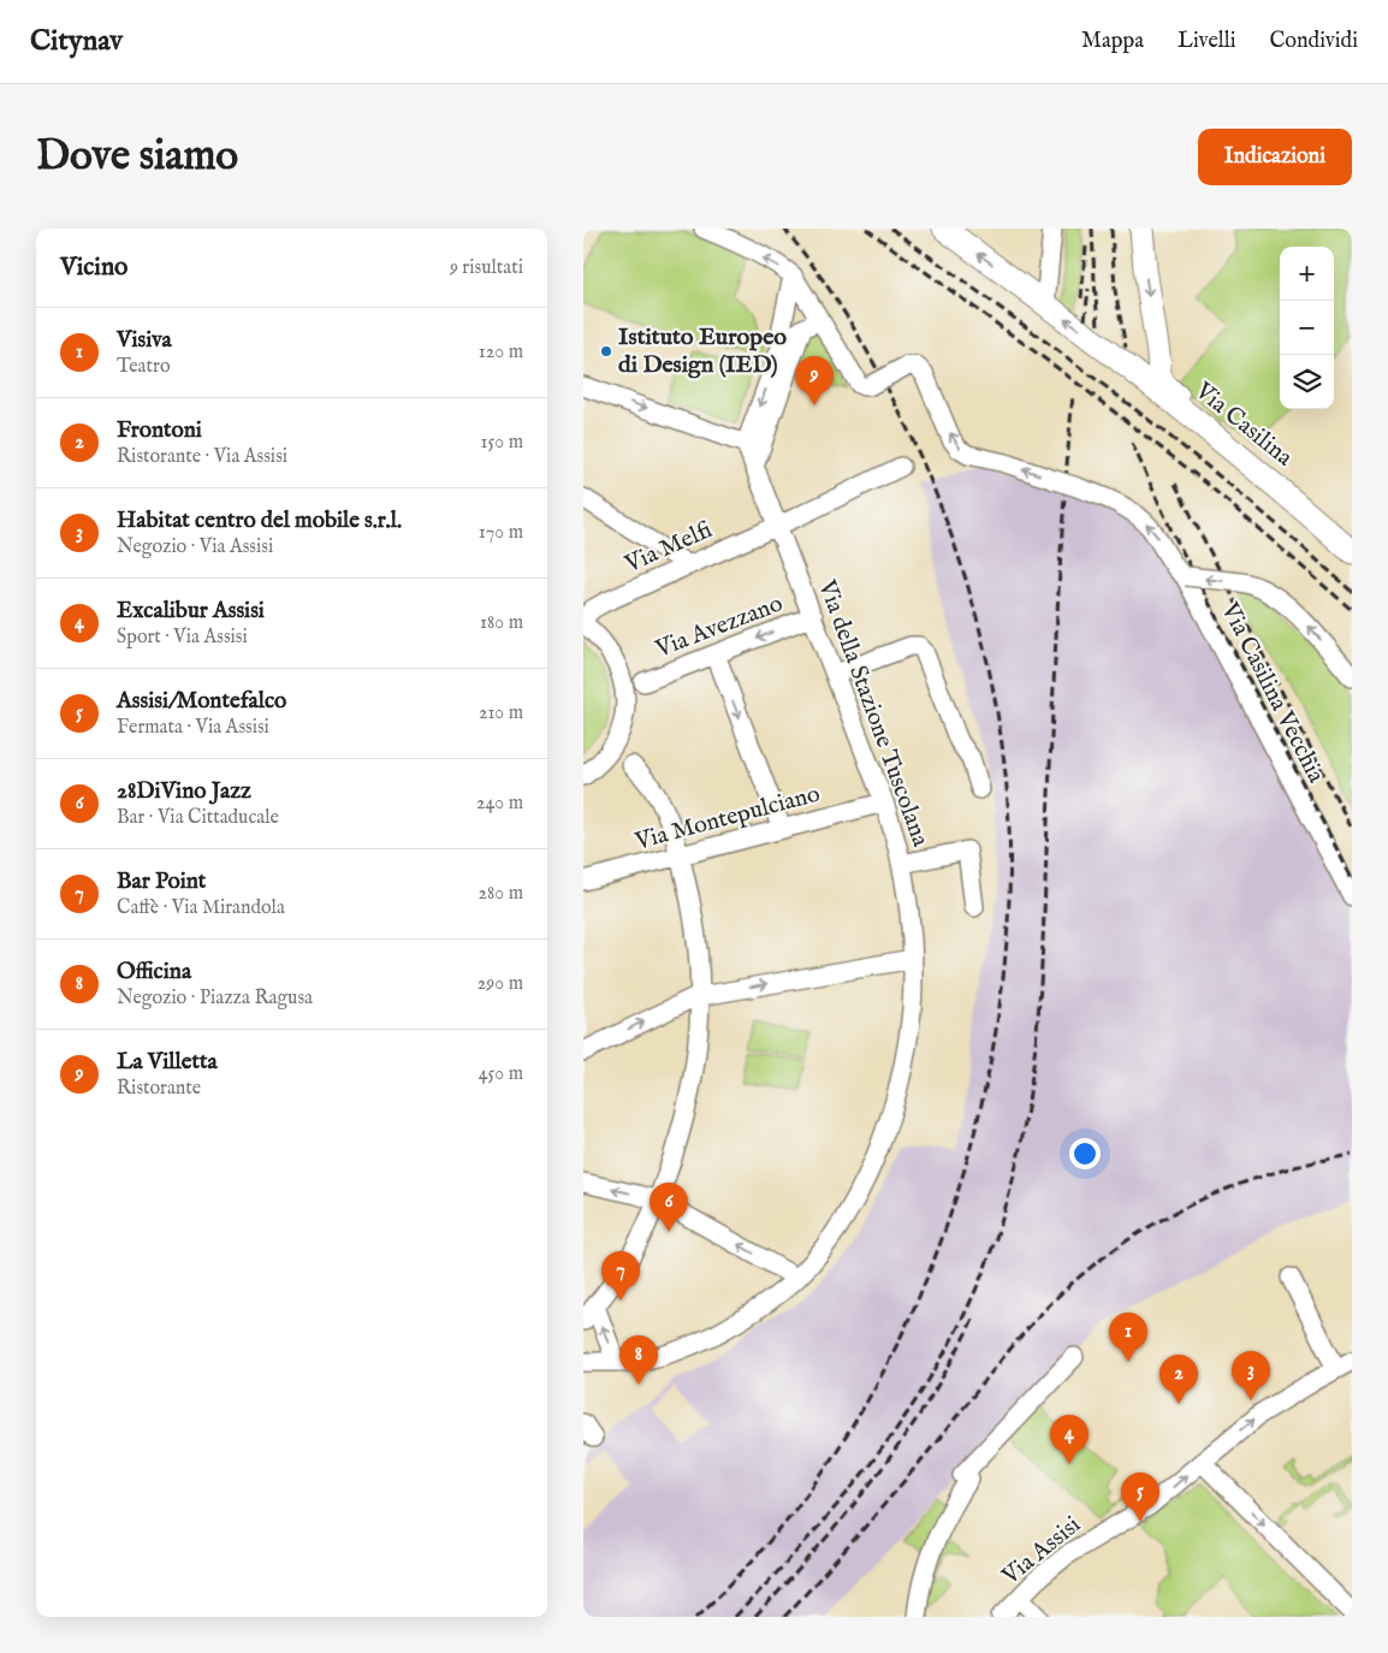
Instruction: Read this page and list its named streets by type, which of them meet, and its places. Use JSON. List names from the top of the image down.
{
  "streets": {
    "main road": ["Via Casilina"],
    "street": [
      "Via Melfi",
      "Via Avezzano",
      "Via Casilina Vecchia",
      "Via della Stazione Tuscolana",
      "Via Montepulciano",
      "Via Assisi"
    ]
  },
  "crossings": [
    ["Via Melfi", "Via della Stazione Tuscolana"],
    ["Via Avezzano", "Via della Stazione Tuscolana"],
    ["Via della Stazione Tuscolana", "Via Montepulciano"]
  ],
  "one_way": ["Via Avezzano", "Via Casilina Vecchia", "Via Assisi"],
  "places": ["Istituto Europeo di Design (IED)"],
  "page": {
    "header": "Citynav",
    "nav": ["Mappa", "Livelli", "Condividi"],
    "buttons": "Indicazioni",
    "title": "Dove siamo",
    "heading": ["Vicino", "9 risultati"],
    "map_buttons": ["+", "−"],
    "list": [
      {
        "mark": "1",
        "name": "Visiva",
        "note": "Teatro",
        "value": "120 m"
      },
      {
        "mark": "2",
        "name": "Frontoni",
        "note": "Ristorante · Via Assisi",
        "value": "150 m"
      },
      {
        "mark": "3",
        "name": "Habitat centro del mobile s.r.l.",
        "note": "Negozio · Via Assisi",
        "value": "170 m"
      },
      {
        "mark": "4",
        "name": "Excalibur Assisi",
        "note": "Sport · Via Assisi",
        "value": "180 m"
      },
      {
        "mark": "5",
        "name": "Assisi/Montefalco",
        "note": "Fermata · Via Assisi",
        "value": "210 m"
      },
      {
        "mark": "6",
        "name": "28DiVino Jazz",
        "note": "Bar · Via Cittaducale",
        "value": "240 m"
      },
      {
        "mark": "7",
        "name": "Bar Point",
        "note": "Caffè · Via Mirandola",
        "value": "280 m"
      },
      {
        "mark": "8",
        "name": "Officina",
        "note": "Negozio · Piazza Ragusa",
        "value": "290 m"
      },
      {
        "mark": "9",
        "name": "La Villetta",
        "note": "Ristorante",
        "value": "450 m"
      }
    ],
    "pins": [
      "9",
      "6",
      "7",
      "1",
      "8",
      "3",
      "2",
      "4",
      "5"
    ]
  }
}
